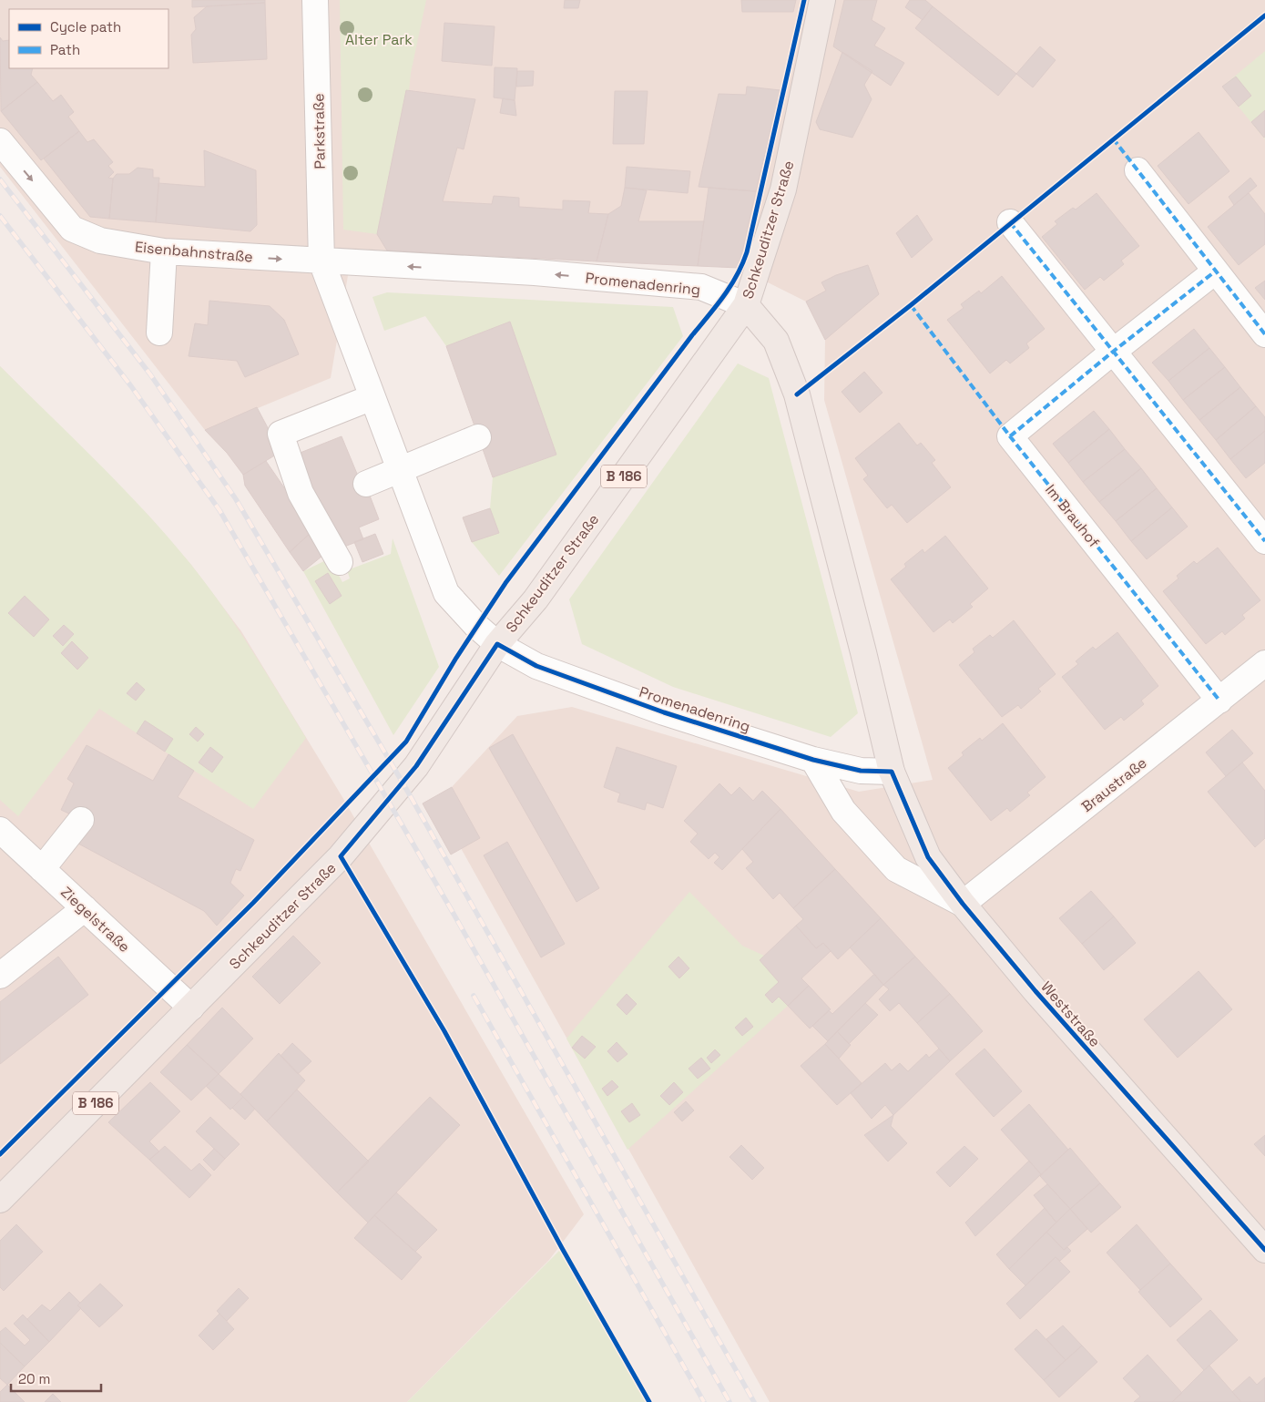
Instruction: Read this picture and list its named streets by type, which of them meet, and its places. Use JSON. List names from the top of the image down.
{
  "streets": {
    "main road": [
      "Schkeuditzer Straße",
      "Promenadenring",
      "B 186",
      "Weststraße"
    ],
    "street": [
      "Parkstraße",
      "Eisenbahnstraße",
      "Im Brauhof",
      "Braustraße",
      "Ziegelstraße"
    ]
  },
  "crossings": [
    ["Parkstraße", "Eisenbahnstraße"],
    ["Parkstraße", "Promenadenring"],
    ["Schkeuditzer Straße", "Promenadenring"],
    ["Schkeuditzer Straße", "Ziegelstraße"],
    ["Eisenbahnstraße", "Promenadenring"],
    ["Promenadenring", "Weststraße"],
    ["Im Brauhof", "Braustraße"],
    ["Braustraße", "Weststraße"]
  ],
  "one_way": ["Eisenbahnstraße"],
  "parks": ["Alter Park"],
  "legend": ["Cycle path", "Path"],
  "scale_bar": "20 m"
}
